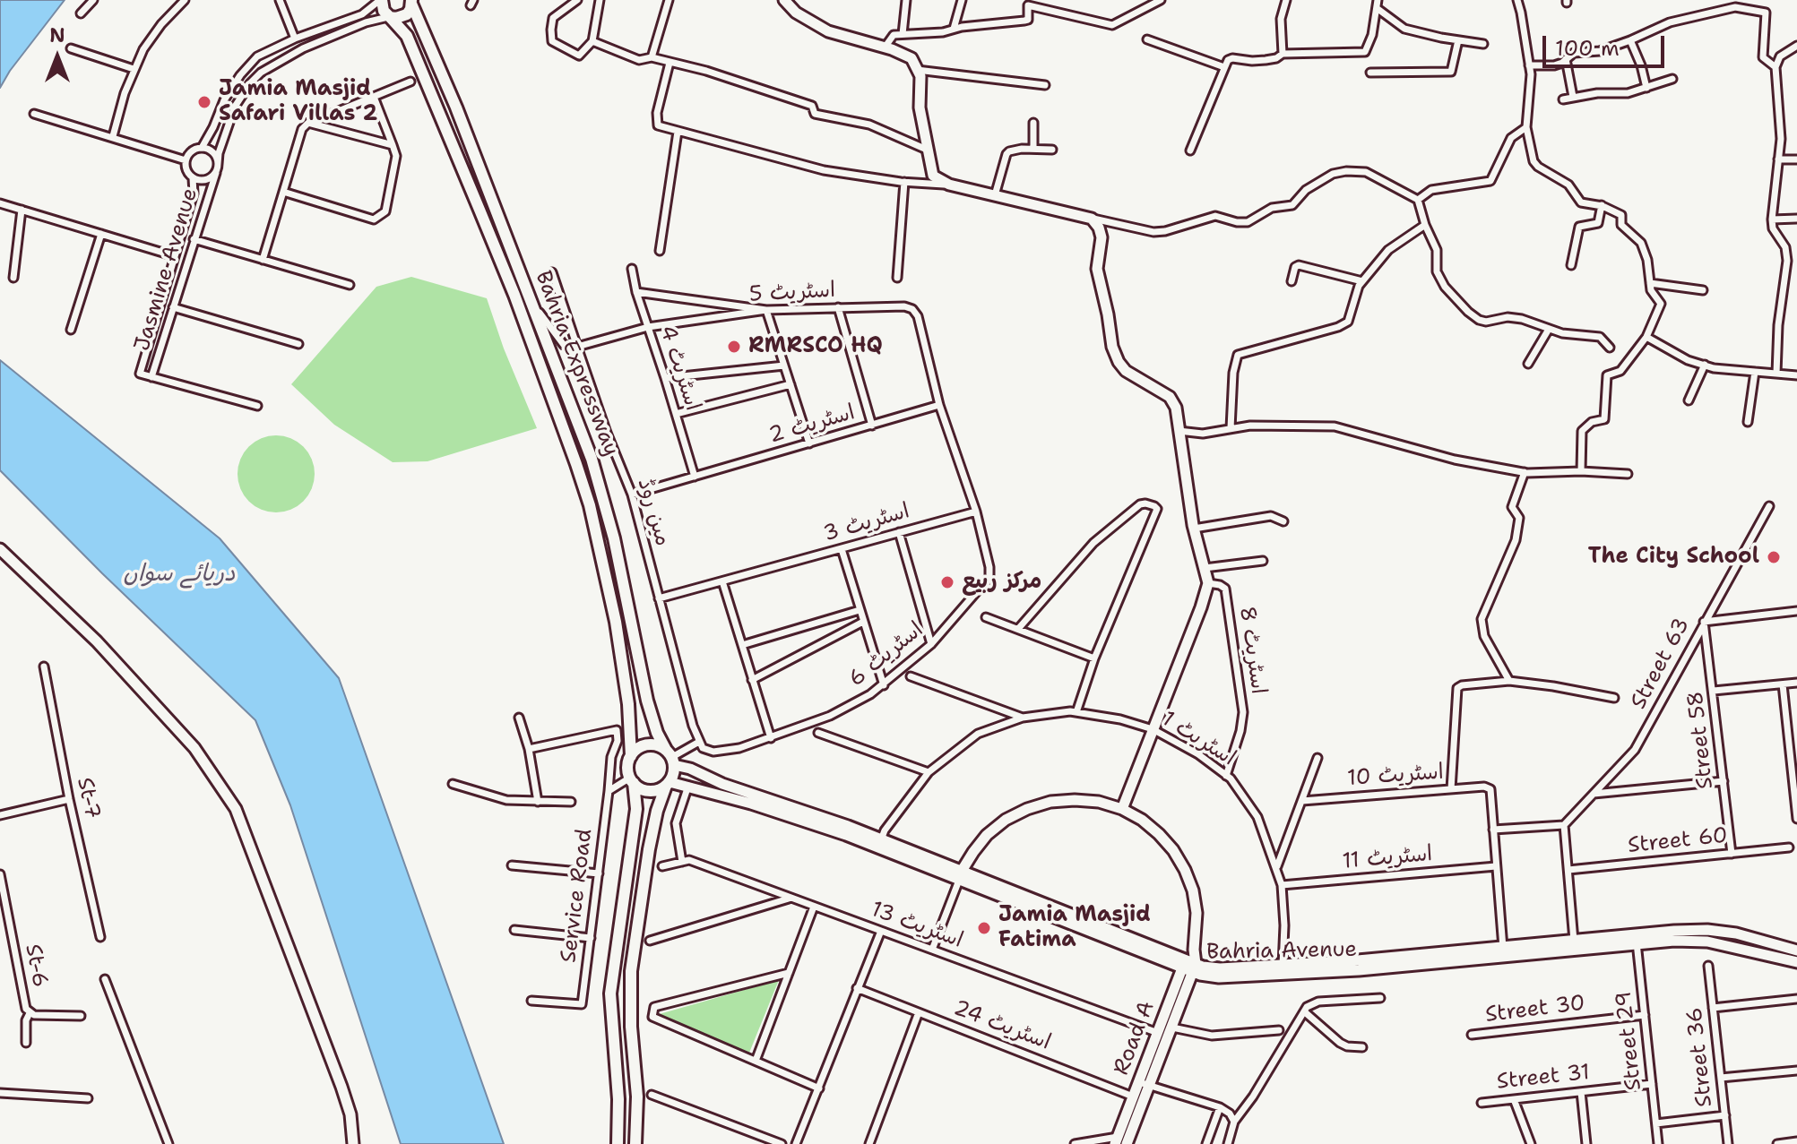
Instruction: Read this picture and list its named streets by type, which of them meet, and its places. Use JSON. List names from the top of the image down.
{
  "streets": {
    "main road": ["Bahria Expressway"],
    "street": [
      "Jasmine Avenue",
      "اسٹریٹ 5",
      "اسٹریٹ 4",
      "اسٹریٹ 2",
      "مین روڈ",
      "اسٹریٹ 3",
      "اسٹریٹ 8",
      "اسٹریٹ 6",
      "Street 63",
      "اسٹریٹ 1",
      "Street 58",
      "اسٹریٹ 10",
      "St-7",
      "Street 60",
      "اسٹریٹ 11",
      "Service Road",
      "اسٹریٹ 13",
      "Bahria Avenue",
      "St-6",
      "Street 30",
      "اسٹریٹ 24",
      "Road A",
      "Street 29",
      "Street 36",
      "Street 31"
    ]
  },
  "crossings": [
    ["Jasmine Avenue", "Bahria Expressway"],
    ["اسٹریٹ 5", "اسٹریٹ 4"],
    ["اسٹریٹ 5", "اسٹریٹ 2"],
    ["اسٹریٹ 5", "مین روڈ"],
    ["Bahria Expressway", "Bahria Avenue"],
    ["اسٹریٹ 4", "اسٹریٹ 2"],
    ["اسٹریٹ 2", "مین روڈ"],
    ["مین روڈ", "اسٹریٹ 3"],
    ["مین روڈ", "اسٹریٹ 6"],
    ["اسٹریٹ 3", "اسٹریٹ 6"],
    ["اسٹریٹ 8", "اسٹریٹ 1"],
    ["Street 63", "Street 58"],
    ["اسٹریٹ 1", "اسٹریٹ 11"],
    ["اسٹریٹ 1", "Bahria Avenue"],
    ["Street 58", "Street 60"],
    ["اسٹریٹ 13", "Road A"],
    ["Bahria Avenue", "Road A"],
    ["Bahria Avenue", "Street 29"],
    ["Street 30", "Street 29"],
    ["اسٹریٹ 24", "Road A"],
    ["Street 29", "Street 31"]
  ],
  "water": ["دریائے سواں"],
  "places": [
    "Jamia Masjid Safari Villas 2",
    "RMRSCO HQ",
    "The City School",
    "مرکز ربیع",
    "Jamia Masjid Fatima"
  ],
  "scale_bar": "100 m",
  "north": "top"
}
